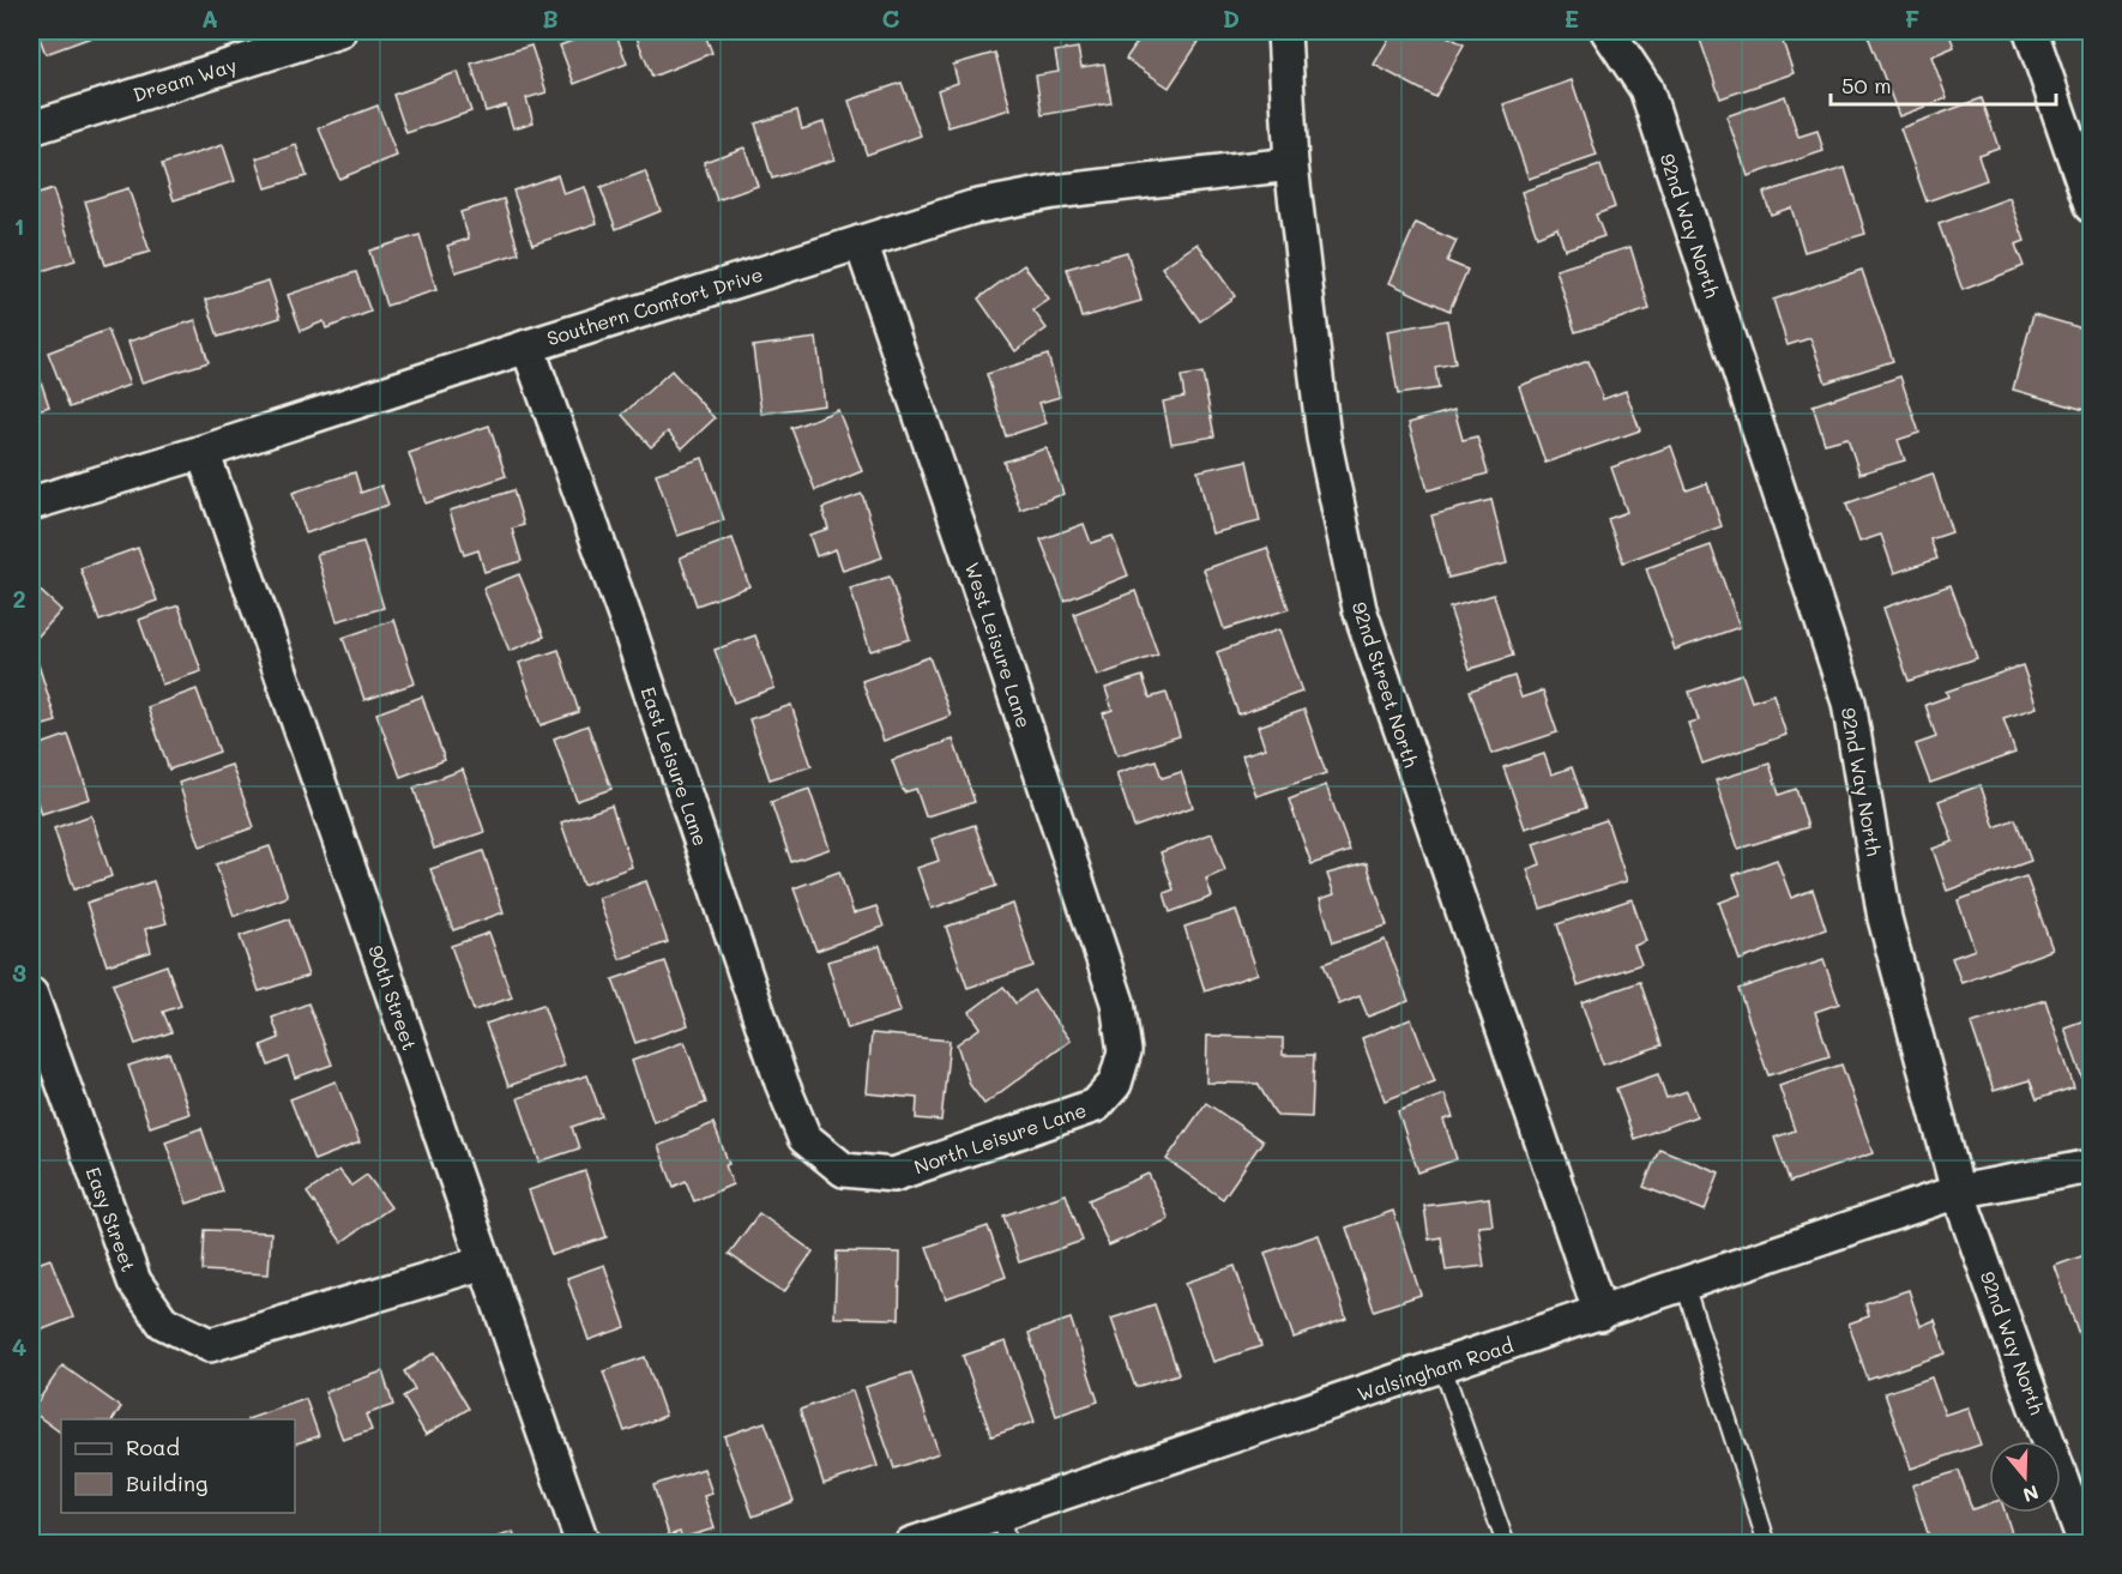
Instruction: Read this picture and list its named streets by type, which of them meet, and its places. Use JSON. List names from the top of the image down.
{
  "streets": {
    "street": [
      "Dream Way",
      "92nd Way North",
      "Southern Comfort Drive",
      "West Leisure Lane",
      "92nd Street North",
      "East Leisure Lane",
      "90th Street",
      "North Leisure Lane",
      "Easy Street",
      "Walsingham Road"
    ]
  },
  "crossings": [
    ["92nd Way North", "Walsingham Road"],
    ["Southern Comfort Drive", "West Leisure Lane"],
    ["Southern Comfort Drive", "92nd Street North"],
    ["Southern Comfort Drive", "East Leisure Lane"],
    ["Southern Comfort Drive", "90th Street"],
    ["West Leisure Lane", "North Leisure Lane"],
    ["92nd Street North", "Walsingham Road"],
    ["East Leisure Lane", "North Leisure Lane"],
    ["90th Street", "Easy Street"]
  ],
  "legend": ["Road", "Building"],
  "scale_bar": "50 m",
  "north": "bottom",
  "grid": {
    "columns": [
      "A",
      "B",
      "C",
      "D",
      "E",
      "F"
    ],
    "rows": [
      "1",
      "2",
      "3",
      "4"
    ]
  }
}
